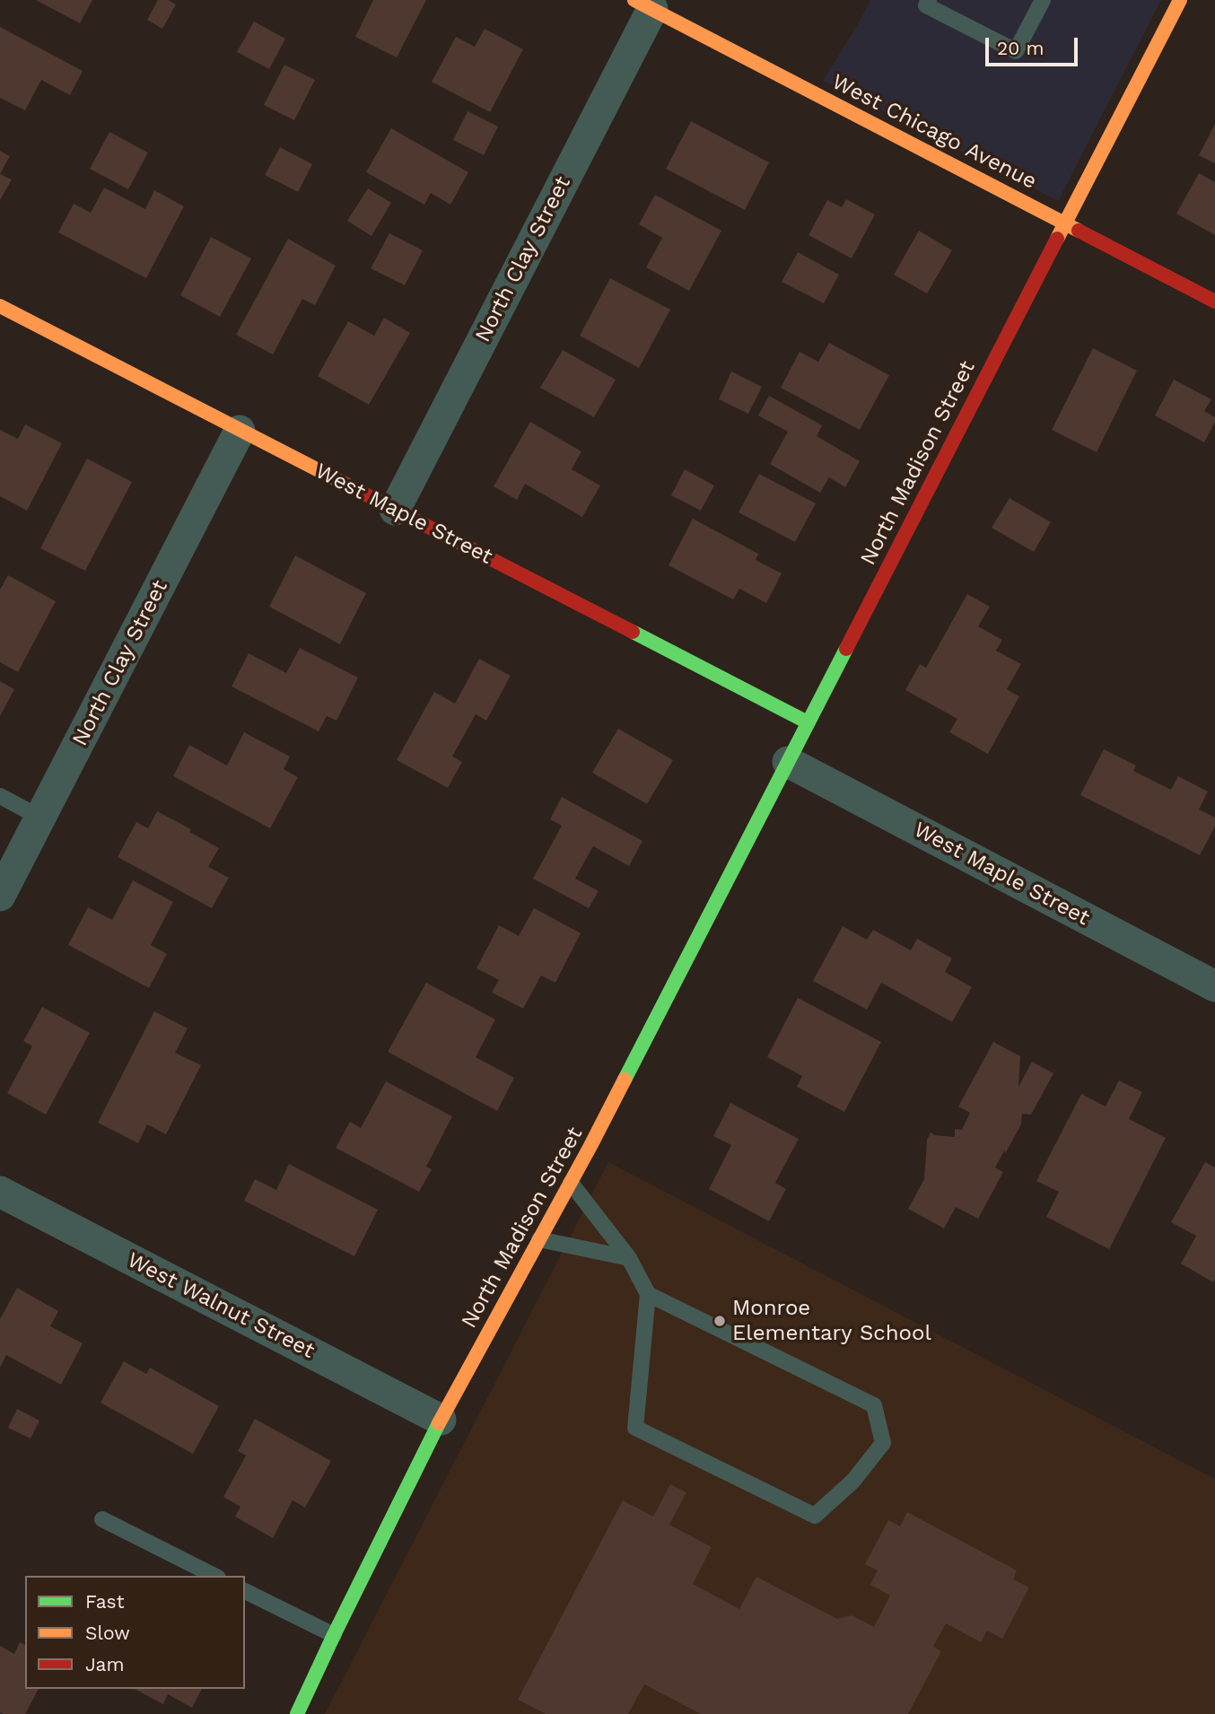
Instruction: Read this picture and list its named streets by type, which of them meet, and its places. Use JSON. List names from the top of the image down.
{
  "streets": {
    "street": [
      "West Chicago Avenue",
      "North Clay Street",
      "North Madison Street",
      "West Maple Street",
      "West Walnut Street"
    ]
  },
  "crossings": [
    ["West Chicago Avenue", "North Clay Street"],
    ["West Chicago Avenue", "North Madison Street"],
    ["North Clay Street", "West Maple Street"],
    ["North Madison Street", "West Maple Street"],
    ["North Madison Street", "West Walnut Street"]
  ],
  "places": ["Monroe Elementary School"],
  "legend": ["Fast", "Slow", "Jam"],
  "scale_bar": "20 m"
}
